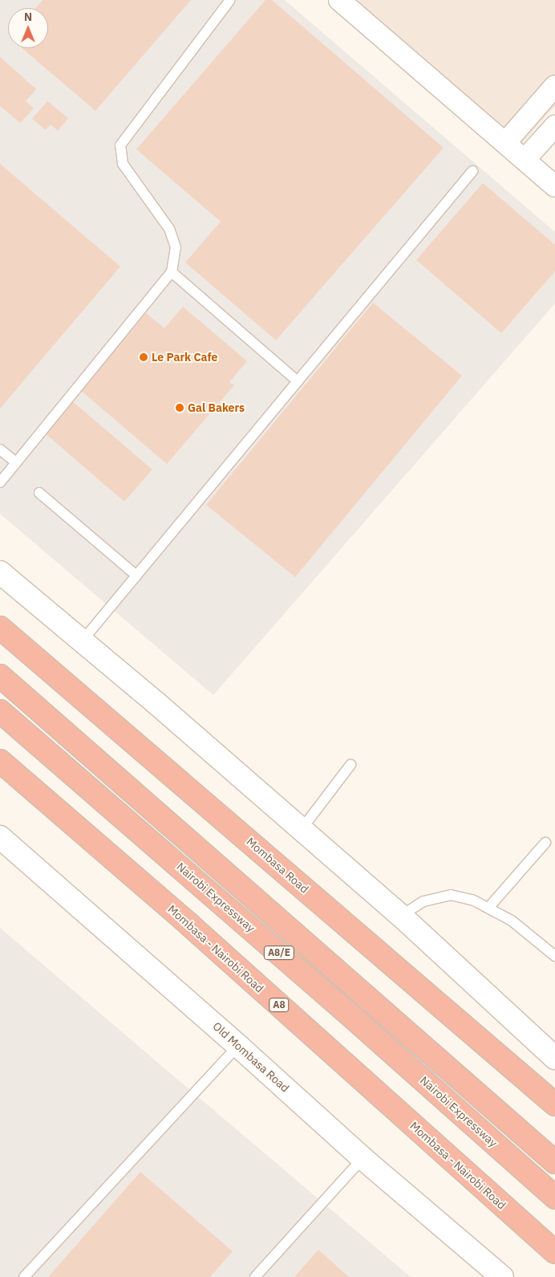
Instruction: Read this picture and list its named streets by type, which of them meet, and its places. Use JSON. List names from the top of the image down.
{
  "streets": {
    "highway": [
      "Mombasa Road",
      "Nairobi Expressway",
      "Mombasa - Nairobi Road",
      "A8/E",
      "A8"
    ],
    "street": ["Old Mombasa Road"]
  },
  "places": ["Le Park Cafe", "Gal Bakers"],
  "north": "top"
}
